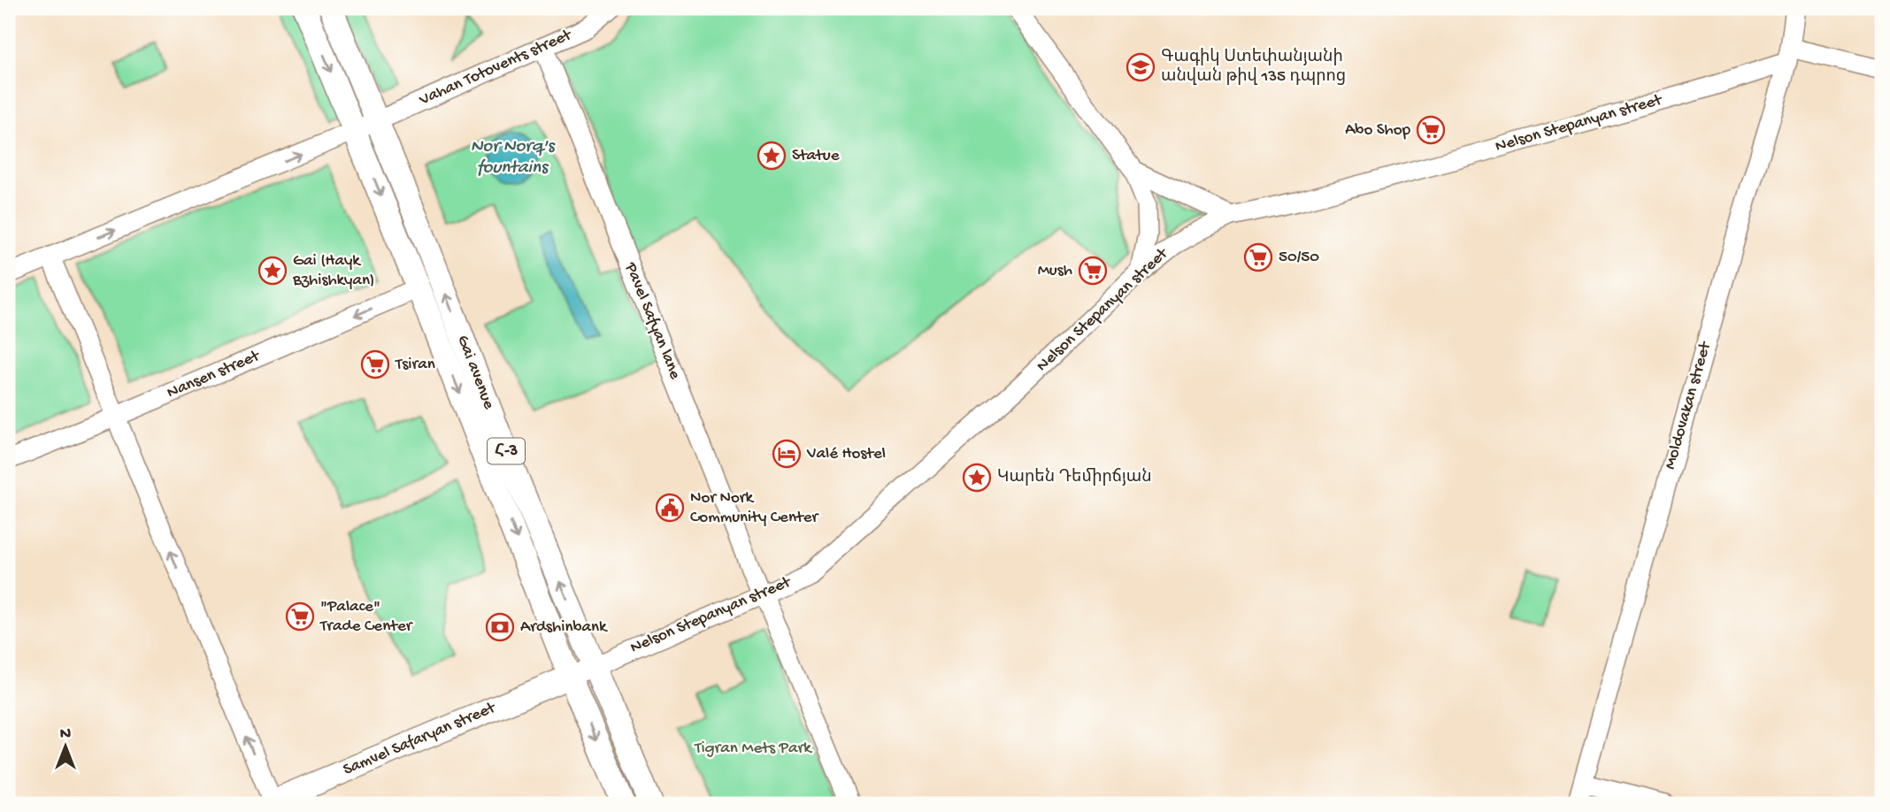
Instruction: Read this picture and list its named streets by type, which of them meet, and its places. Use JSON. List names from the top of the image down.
{
  "streets": {
    "main road": ["Gai avenue", "Հ-3", "Samvel Safaryan street"],
    "street": [
      "Vahan Totovents street",
      "Nelson Stepanyan street",
      "Pavel Safyan lane",
      "Nansen street",
      "Moldovakan street"
    ]
  },
  "crossings": [
    ["Vahan Totovents street", "Pavel Safyan lane"],
    ["Vahan Totovents street", "Gai avenue"],
    ["Nelson Stepanyan street", "Pavel Safyan lane"],
    ["Nelson Stepanyan street", "Gai avenue"],
    ["Nelson Stepanyan street", "Moldovakan street"],
    ["Nelson Stepanyan street", "Samvel Safaryan street"],
    ["Gai avenue", "Nansen street"],
    ["Gai avenue", "Samvel Safaryan street"]
  ],
  "one_way": ["Nansen street"],
  "water": ["Nor Norq's fountains"],
  "parks": ["Tigran Mets Park"],
  "places": {
    "school or university": ["Գագիկ Ստեփանյանի անվան թիվ 135 դպրոց"],
    "supermarket": [
      "Abo Shop",
      "50/50",
      "Mush",
      "Tsiran",
      "\"Palace\" Trade Center"
    ],
    "place": ["Statue", "Gai (Hayk Bzhishkyan)", "Կարեն Դեմիրճյան"],
    "hotel": ["Valé Hostel"],
    "public building": ["Nor Nork Community Center"],
    "bank": ["Ardshinbank"]
  },
  "north": "top"
}
